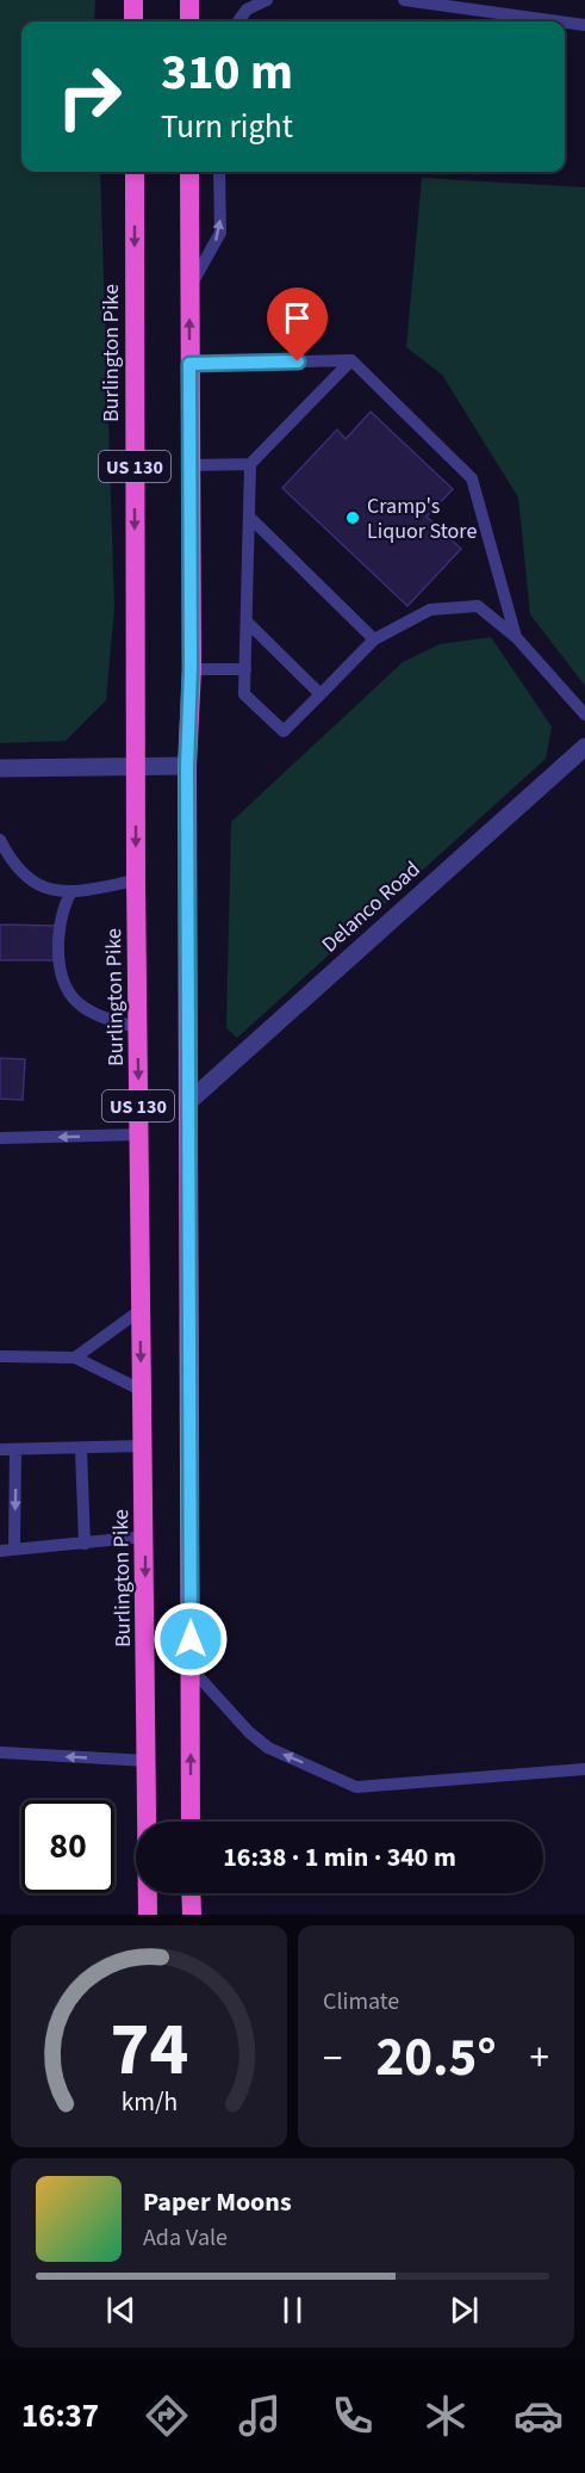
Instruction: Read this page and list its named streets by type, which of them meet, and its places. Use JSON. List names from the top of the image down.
{
  "streets": {
    "highway": ["Burlington Pike", "US 130"],
    "street": ["Delanco Road"]
  },
  "crossings": [
    ["US 130", "Delanco Road"]
  ],
  "places": ["Cramp's Liquor Store"],
  "page": {
    "turn": ["310 m", "Turn right"],
    "limit": "80",
    "trip": "16:38 · 1 min · 340 m",
    "tile": "Climate",
    "heat": ["−", "20.5°", "+"],
    "song": ["Paper Moons", "Ada Vale"],
    "tabs": "16:37",
    "gauge": ["74", "km/h"]
  }
}
